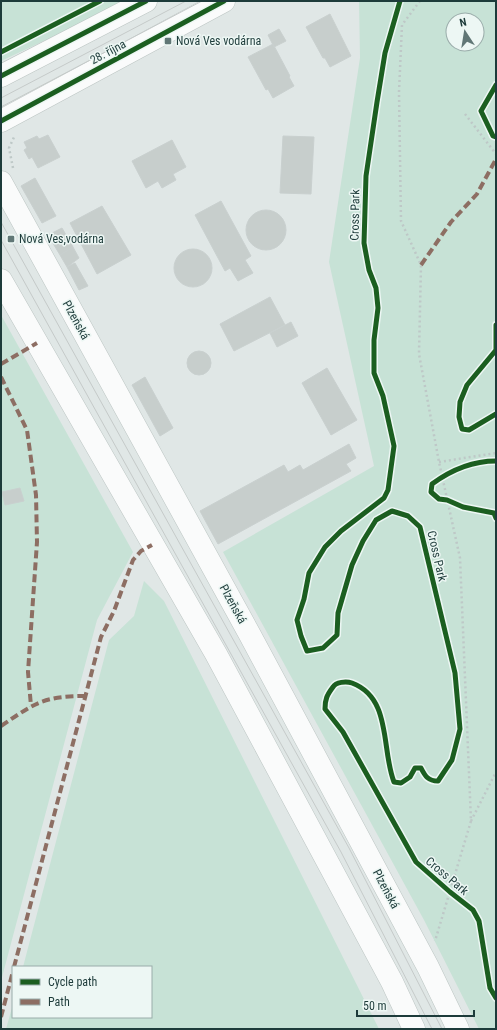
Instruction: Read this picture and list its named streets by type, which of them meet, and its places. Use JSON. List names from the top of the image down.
{
  "streets": {
    "main road": ["28. října", "Plzeňská"],
    "cycle path": ["Cross Park"]
  },
  "places": {
    "transit": ["Nová Ves vodárna", "Nová Ves,vodárna"]
  },
  "legend": ["Cycle path", "Path"],
  "scale_bar": "50 m",
  "north": "top"
}
